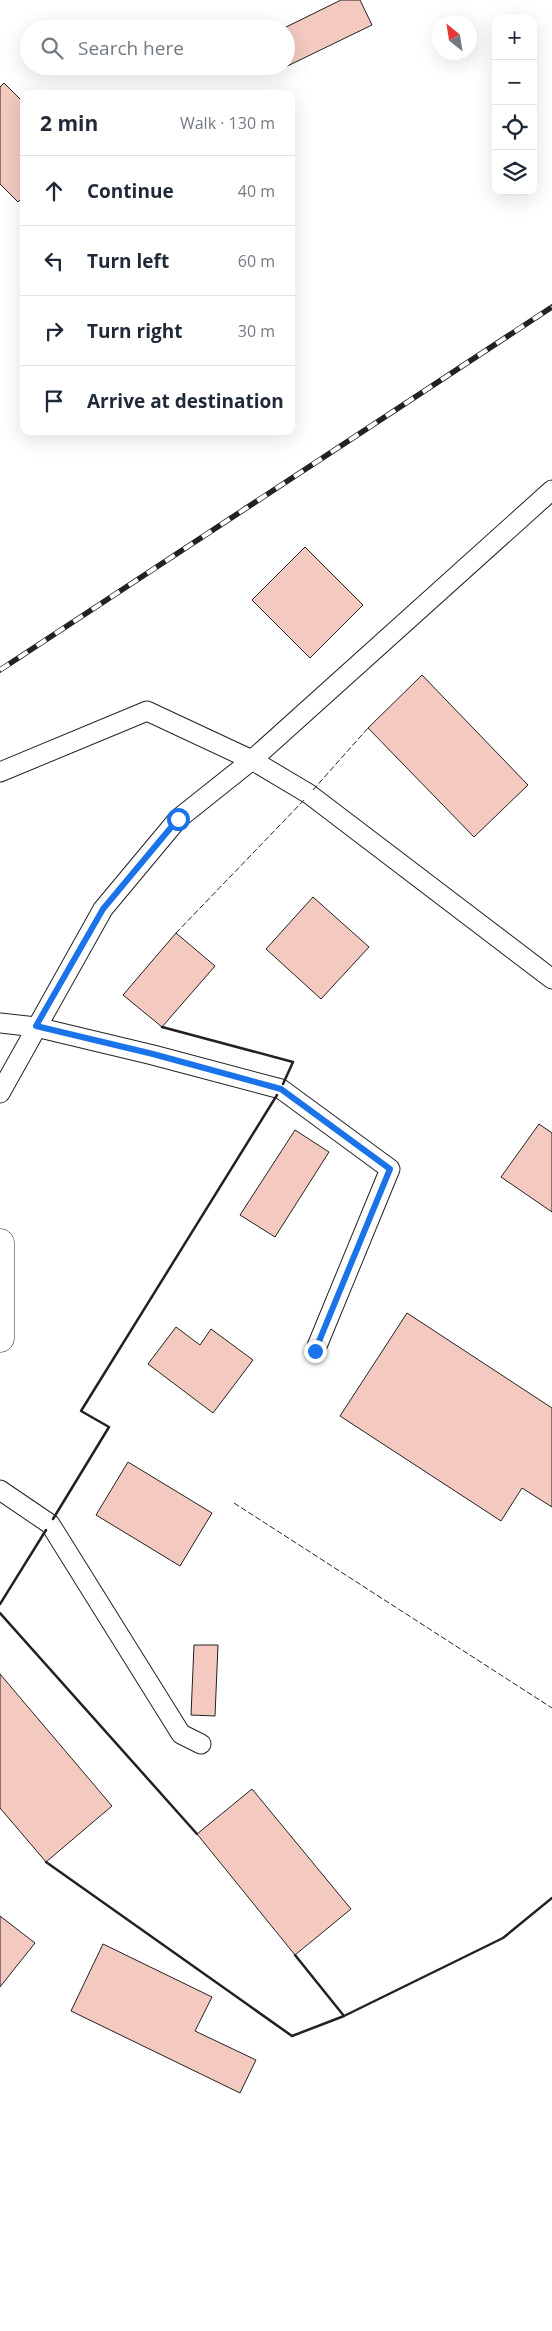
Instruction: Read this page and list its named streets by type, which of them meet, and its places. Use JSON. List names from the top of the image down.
{
  "north": "top left",
  "page": {
    "map_buttons": ["+", "−"],
    "search": "Search here",
    "heading": ["2 min", "Walk · 130 m"],
    "list": [
      ["Continue", "40 m"],
      ["Turn left", "60 m"],
      ["Turn right", "30 m"],
      "Arrive at destination"
    ]
  }
}
